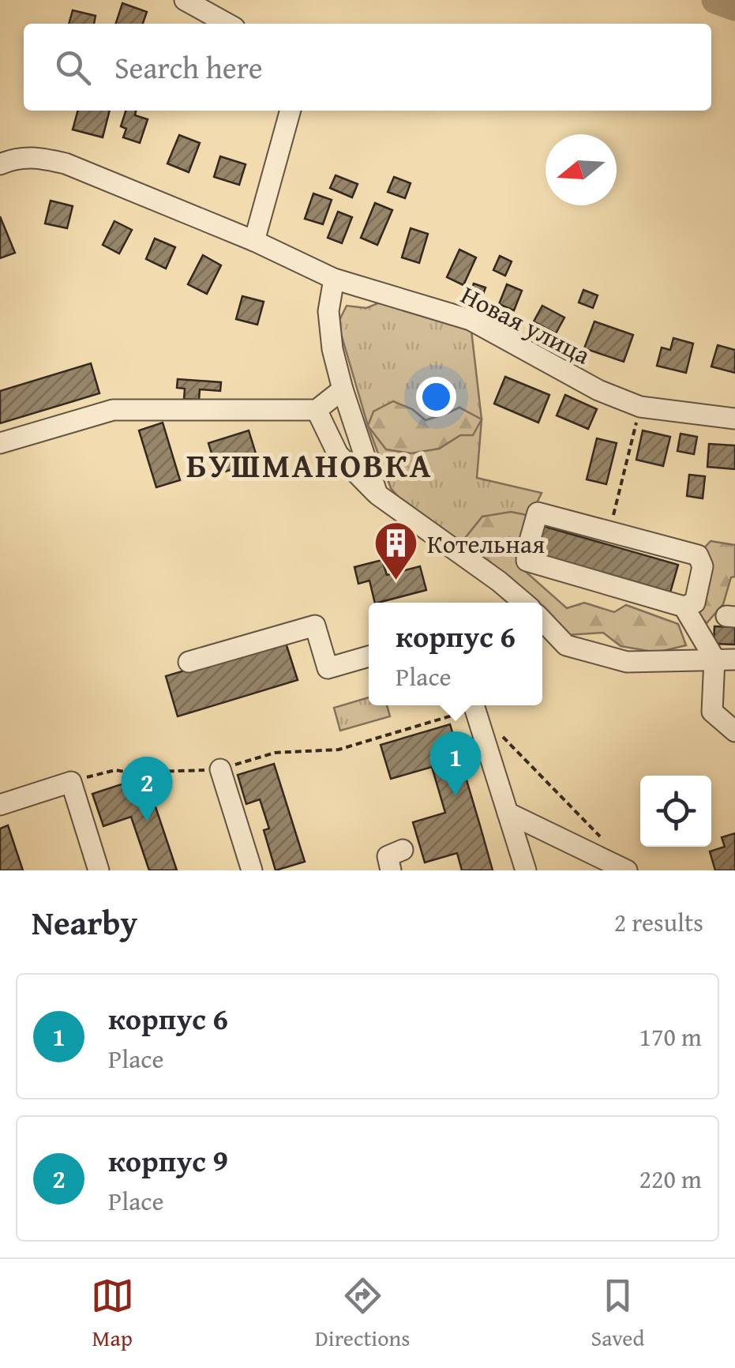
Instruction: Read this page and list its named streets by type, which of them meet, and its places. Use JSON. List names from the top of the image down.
{
  "streets": {
    "street": ["Новая улица"]
  },
  "districts": ["БУШМАНОВКА"],
  "places": {
    "building": ["Котельная"]
  },
  "north": "left",
  "page": {
    "search": "Search here",
    "popup": ["корпус 6", "Place"],
    "pins": ["1", "2"],
    "heading": ["Nearby", "2 results"],
    "list": [
      {
        "mark": "1",
        "name": "корпус 6",
        "note": "Place",
        "value": "170 m"
      },
      {
        "mark": "2",
        "name": "корпус 9",
        "note": "Place",
        "value": "220 m"
      }
    ],
    "nav": ["Map", "Directions", "Saved"]
  }
}
